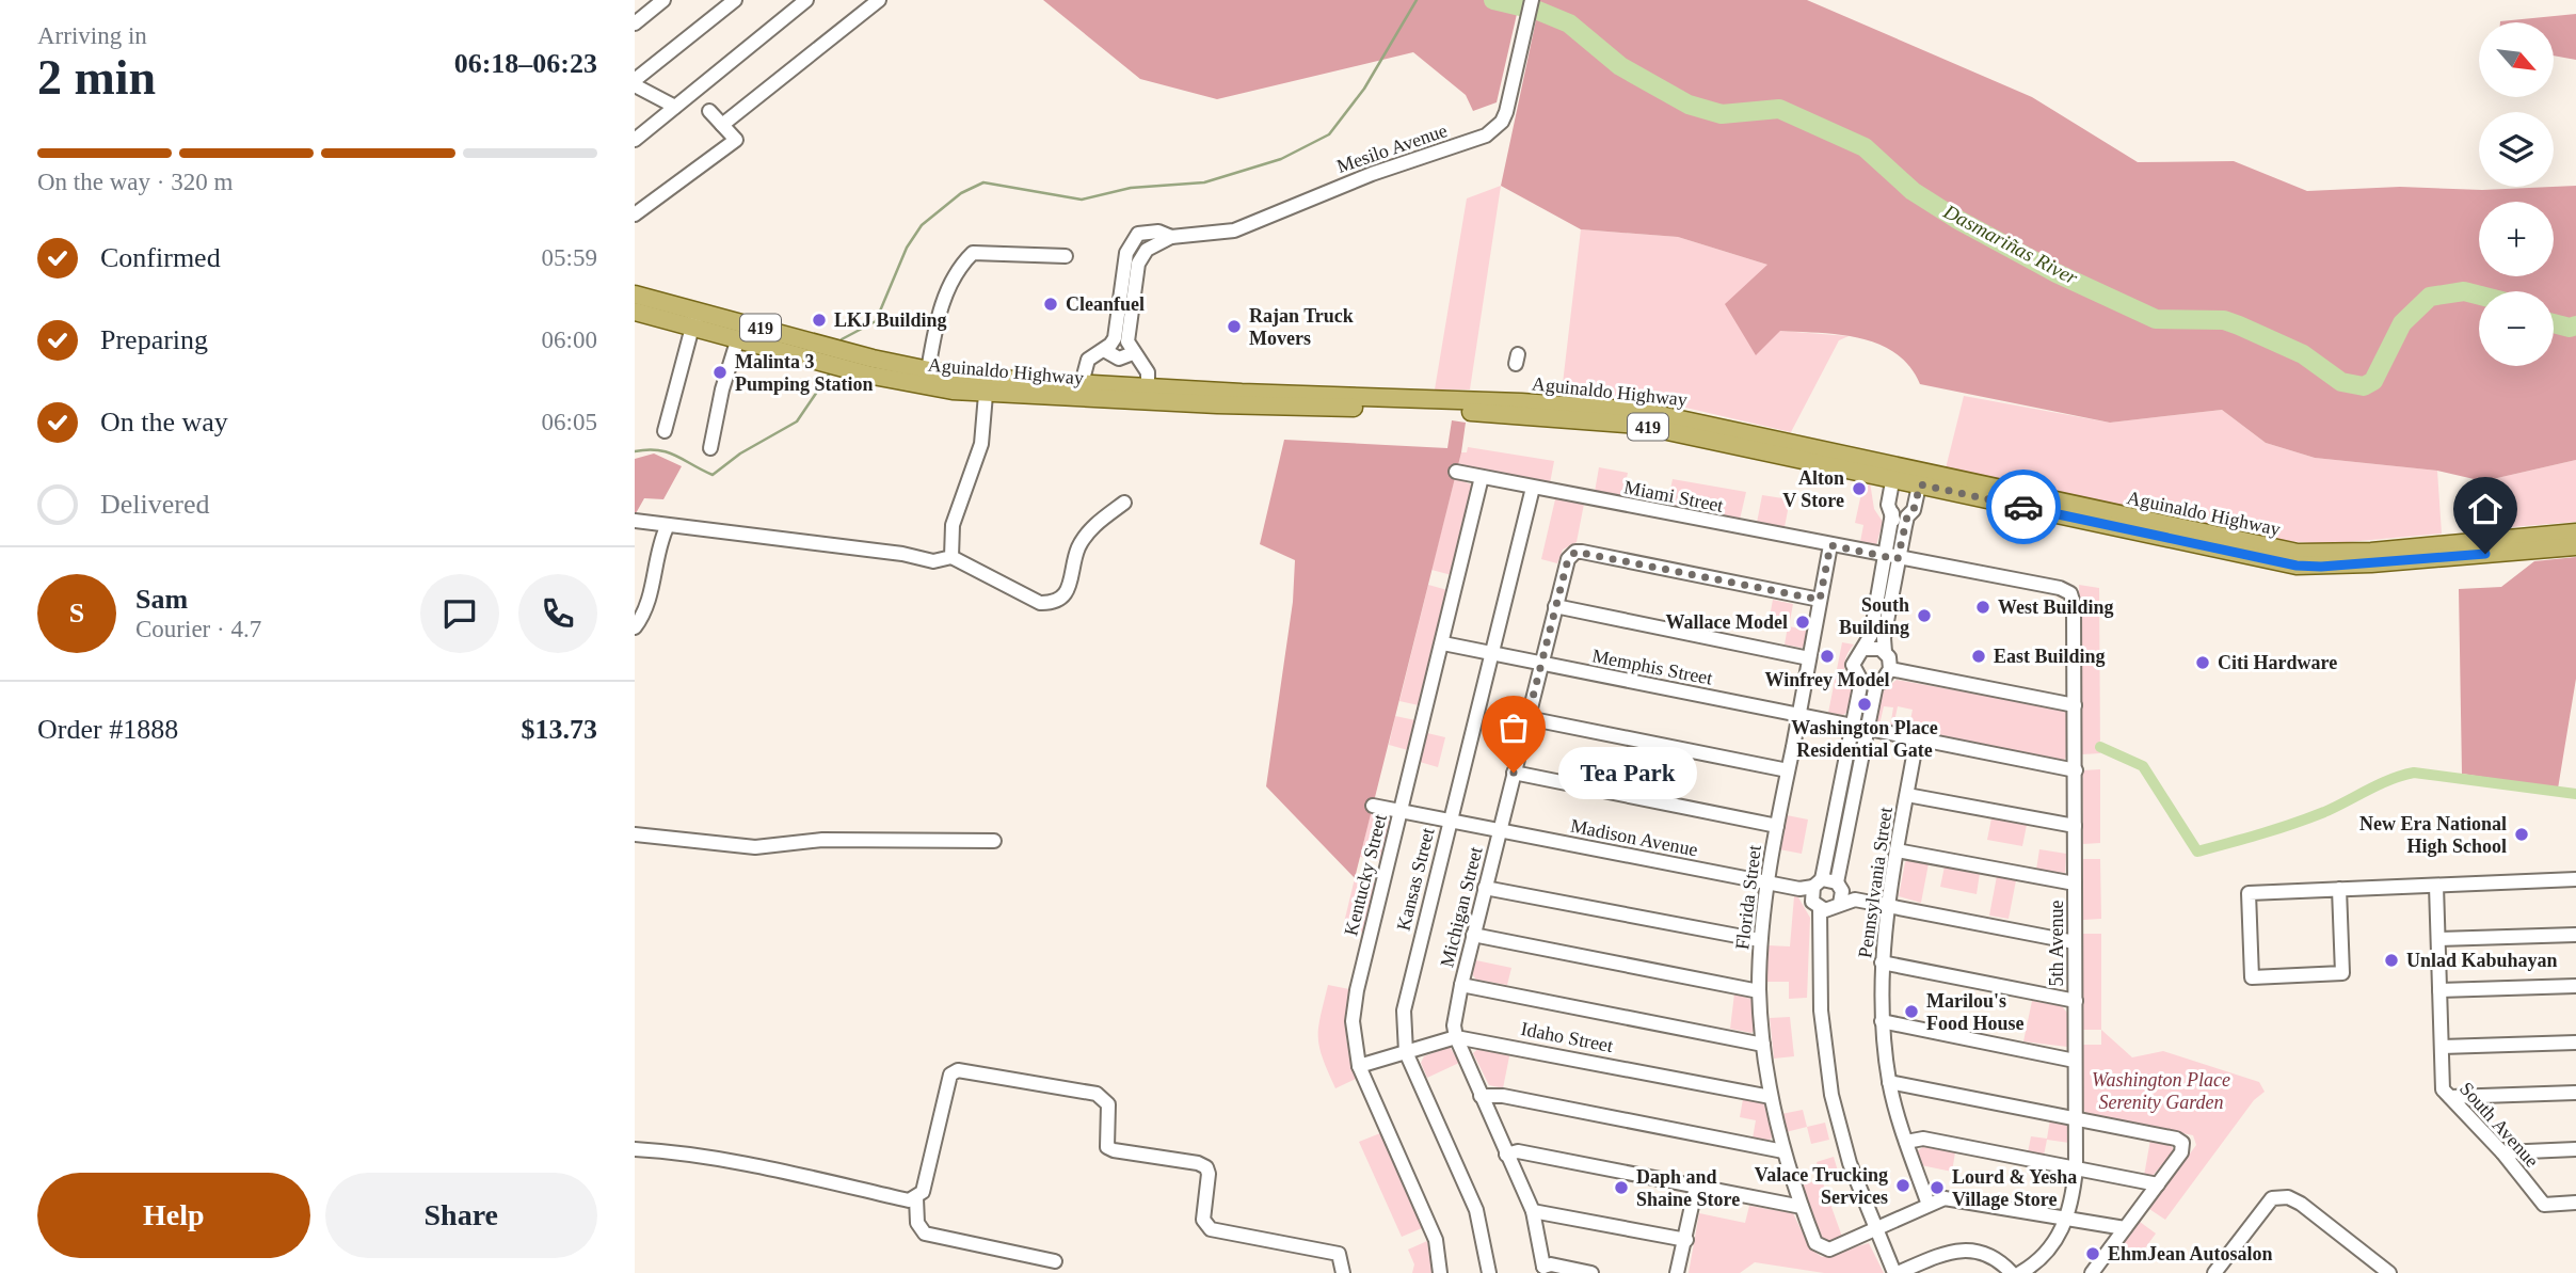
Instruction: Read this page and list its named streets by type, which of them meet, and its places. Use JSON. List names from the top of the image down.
{
  "streets": {
    "main road": ["419", "Aguinaldo Highway"],
    "street": [
      "Mesilo Avenue",
      "Miami Street",
      "Memphis Street",
      "Madison Avenue",
      "Kentucky Street",
      "Kansas Street",
      "Pennsylvania Street",
      "Florida Street",
      "Michigan Street",
      "5th Avenue",
      "Idaho Street",
      "South Avenue"
    ]
  },
  "crossings": [
    ["Mesilo Avenue", "Aguinaldo Highway"],
    ["Miami Street", "Kentucky Street"],
    ["Miami Street", "Kansas Street"],
    ["Miami Street", "Florida Street"],
    ["Miami Street", "5th Avenue"],
    ["Memphis Street", "Kentucky Street"],
    ["Memphis Street", "Kansas Street"],
    ["Memphis Street", "Pennsylvania Street"],
    ["Memphis Street", "Florida Street"],
    ["Memphis Street", "Michigan Street"],
    ["Memphis Street", "5th Avenue"],
    ["Madison Avenue", "Kentucky Street"],
    ["Madison Avenue", "Kansas Street"],
    ["Madison Avenue", "Florida Street"],
    ["Madison Avenue", "Michigan Street"],
    ["Kentucky Street", "Idaho Street"],
    ["Kansas Street", "Idaho Street"],
    ["Florida Street", "Michigan Street"],
    ["Florida Street", "Idaho Street"],
    ["Michigan Street", "Idaho Street"]
  ],
  "water": ["Dasmariñas River"],
  "parks": ["Washington Place Serenity Garden"],
  "places": [
    "Cleanfuel",
    "LKJ Building",
    "Rajan Truck Movers",
    "Malinta 3 Pumping Station",
    "Alton V Store",
    "West Building",
    "South Building",
    "Wallace Model",
    "Winfrey Model",
    "East Building",
    "Citi Hardware",
    "Washington Place Residential Gate",
    "Tea Park",
    "New Era National High School",
    "Unlad Kabuhayan",
    "Marilou's Food House",
    "Valace Trucking Services",
    "Daph and Shaine Store",
    "Lourd & Yesha Village Store",
    "EhmJean Autosalon"
  ],
  "north": "bottom right",
  "page": {
    "heading": ["2 min", "Arriving in", "06:18–06:23"],
    "panel": [
      "Sam",
      "Courier · 4.7",
      "Order #1888",
      "$13.73"
    ],
    "map_buttons": ["+", "−"],
    "bar": "On the way · 320 m",
    "list": [
      ["Confirmed", "05:59"],
      ["Preparing", "06:00"],
      ["On the way", "06:05"],
      "Delivered"
    ],
    "round": "S",
    "bubble": "Tea Park",
    "buttons": ["Help", "Share"]
  }
}
